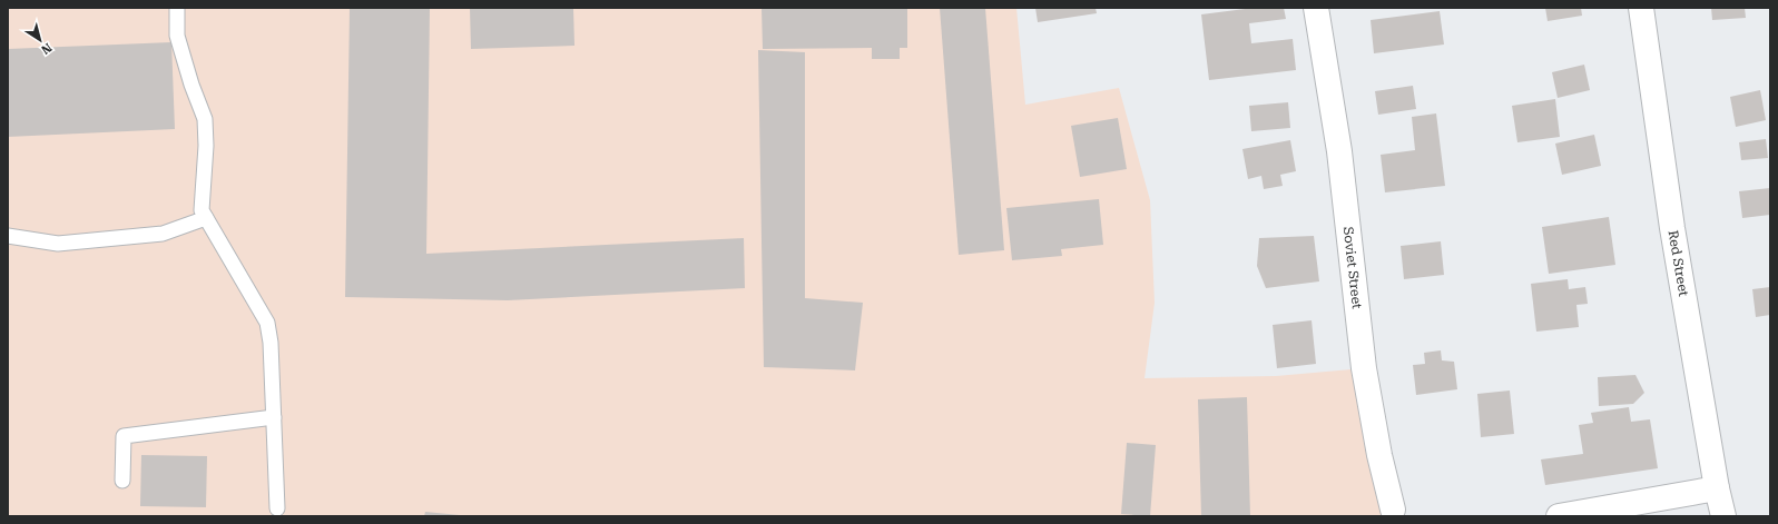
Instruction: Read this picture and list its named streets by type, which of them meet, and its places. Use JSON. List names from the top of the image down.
{
  "streets": {
    "street": ["Red Street", "Soviet Street"]
  },
  "north": "bottom right"
}
